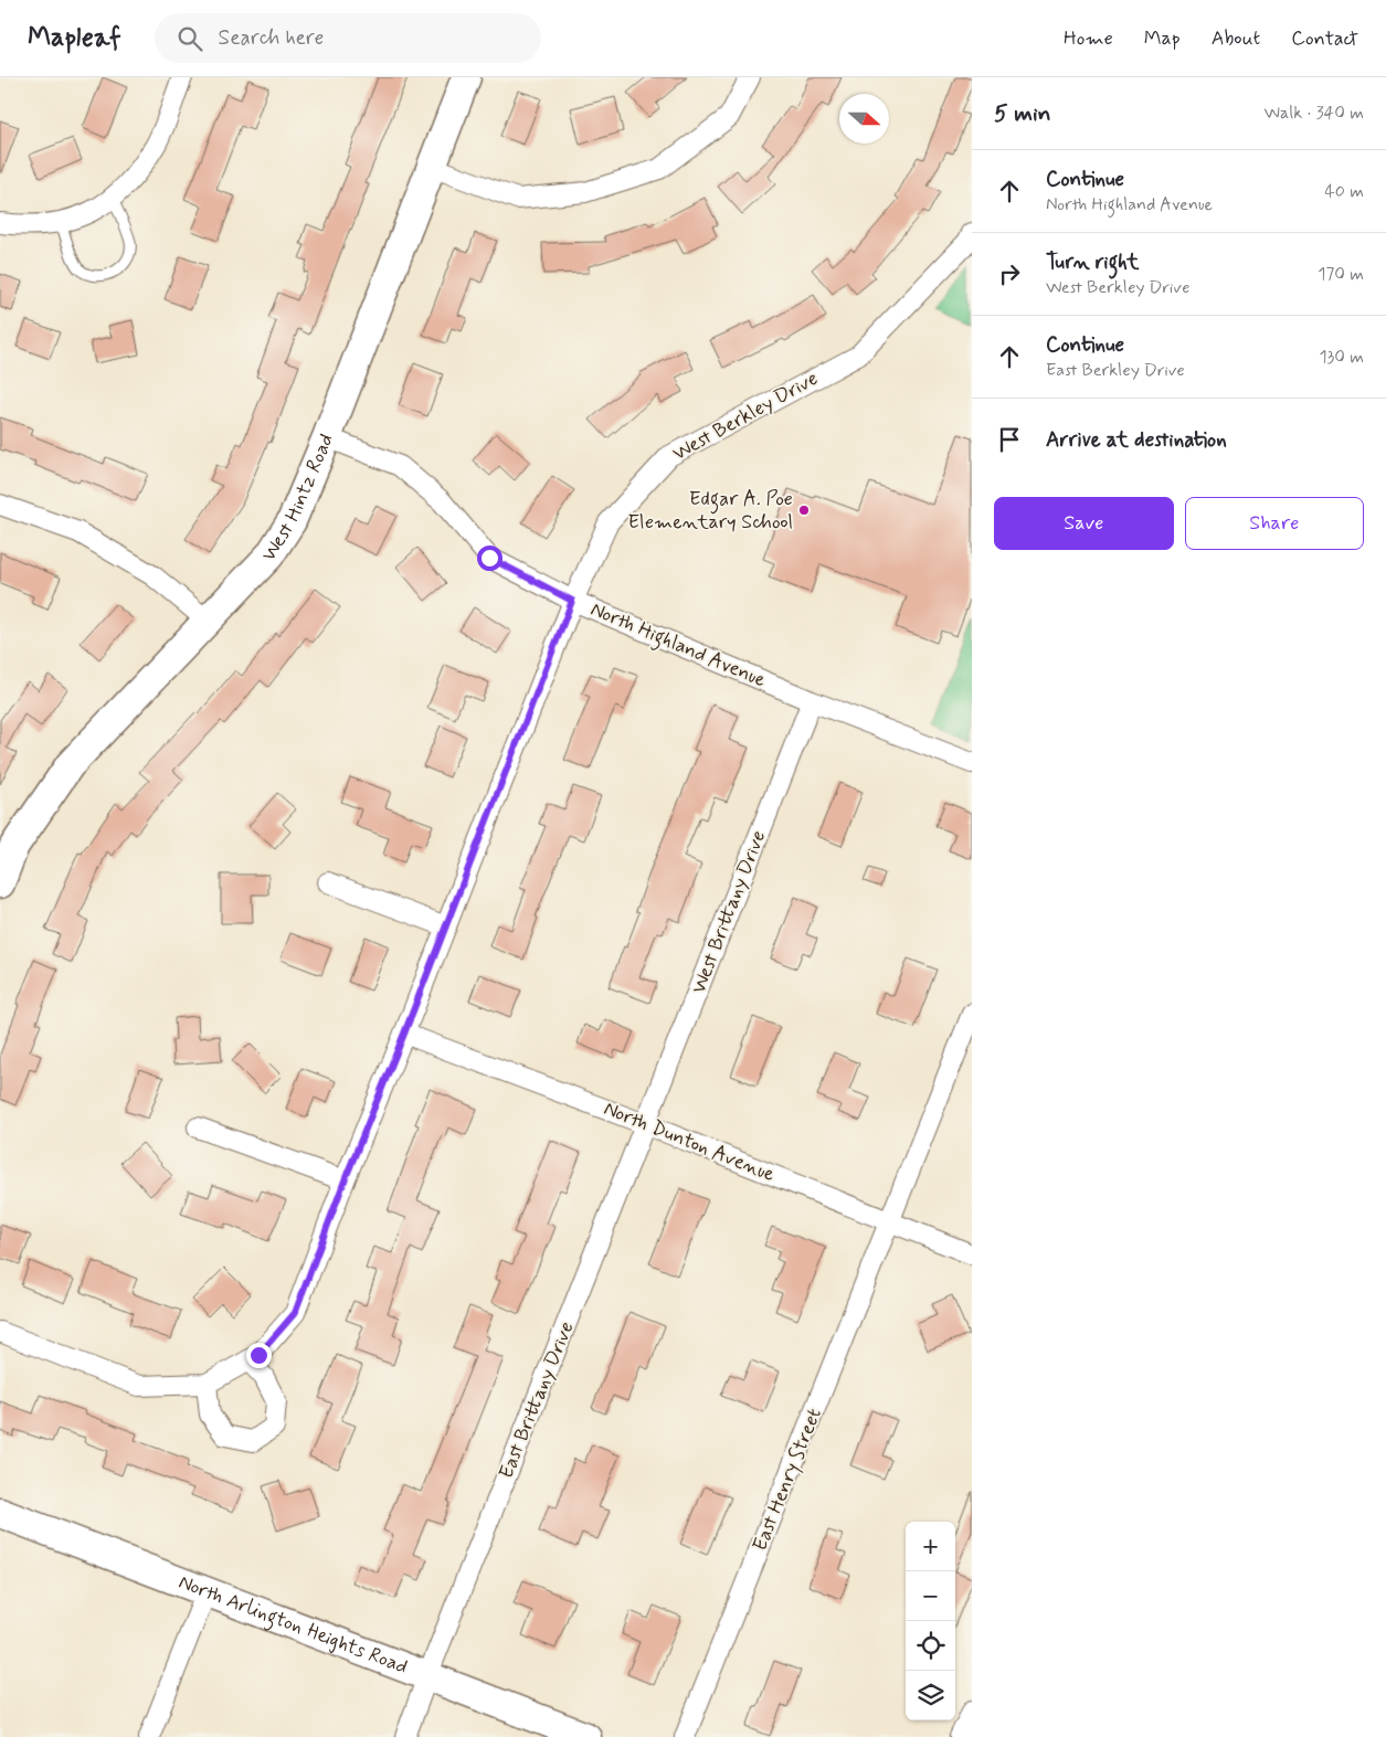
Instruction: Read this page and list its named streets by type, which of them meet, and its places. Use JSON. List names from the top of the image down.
{
  "streets": {
    "street": [
      "West Berkley Drive",
      "West Hintz Road",
      "North Highland Avenue",
      "West Brittany Drive",
      "North Dunton Avenue",
      "East Brittany Drive",
      "East Henry Street",
      "North Arlington Heights Road"
    ]
  },
  "crossings": [
    ["West Berkley Drive", "North Highland Avenue"],
    ["West Berkley Drive", "North Dunton Avenue"],
    ["West Hintz Road", "North Highland Avenue"],
    ["North Highland Avenue", "West Brittany Drive"],
    ["West Brittany Drive", "North Dunton Avenue"],
    ["West Brittany Drive", "East Brittany Drive"],
    ["North Dunton Avenue", "East Brittany Drive"],
    ["North Dunton Avenue", "East Henry Street"],
    ["East Brittany Drive", "North Arlington Heights Road"]
  ],
  "places": ["Edgar A. Poe Elementary School"],
  "north": "right",
  "page": {
    "header": "Mapleaf",
    "search": "Search here",
    "nav": [
      "Home",
      "Map",
      "About",
      "Contact"
    ],
    "heading": ["5 min", "Walk · 340 m"],
    "list": [
      ["Continue", "North Highland Avenue", "40 m"],
      ["Turn right", "West Berkley Drive", "170 m"],
      ["Continue", "East Berkley Drive", "130 m"],
      "Arrive at destination"
    ],
    "buttons": ["Save", "Share"],
    "map_buttons": ["+", "−"]
  }
}
